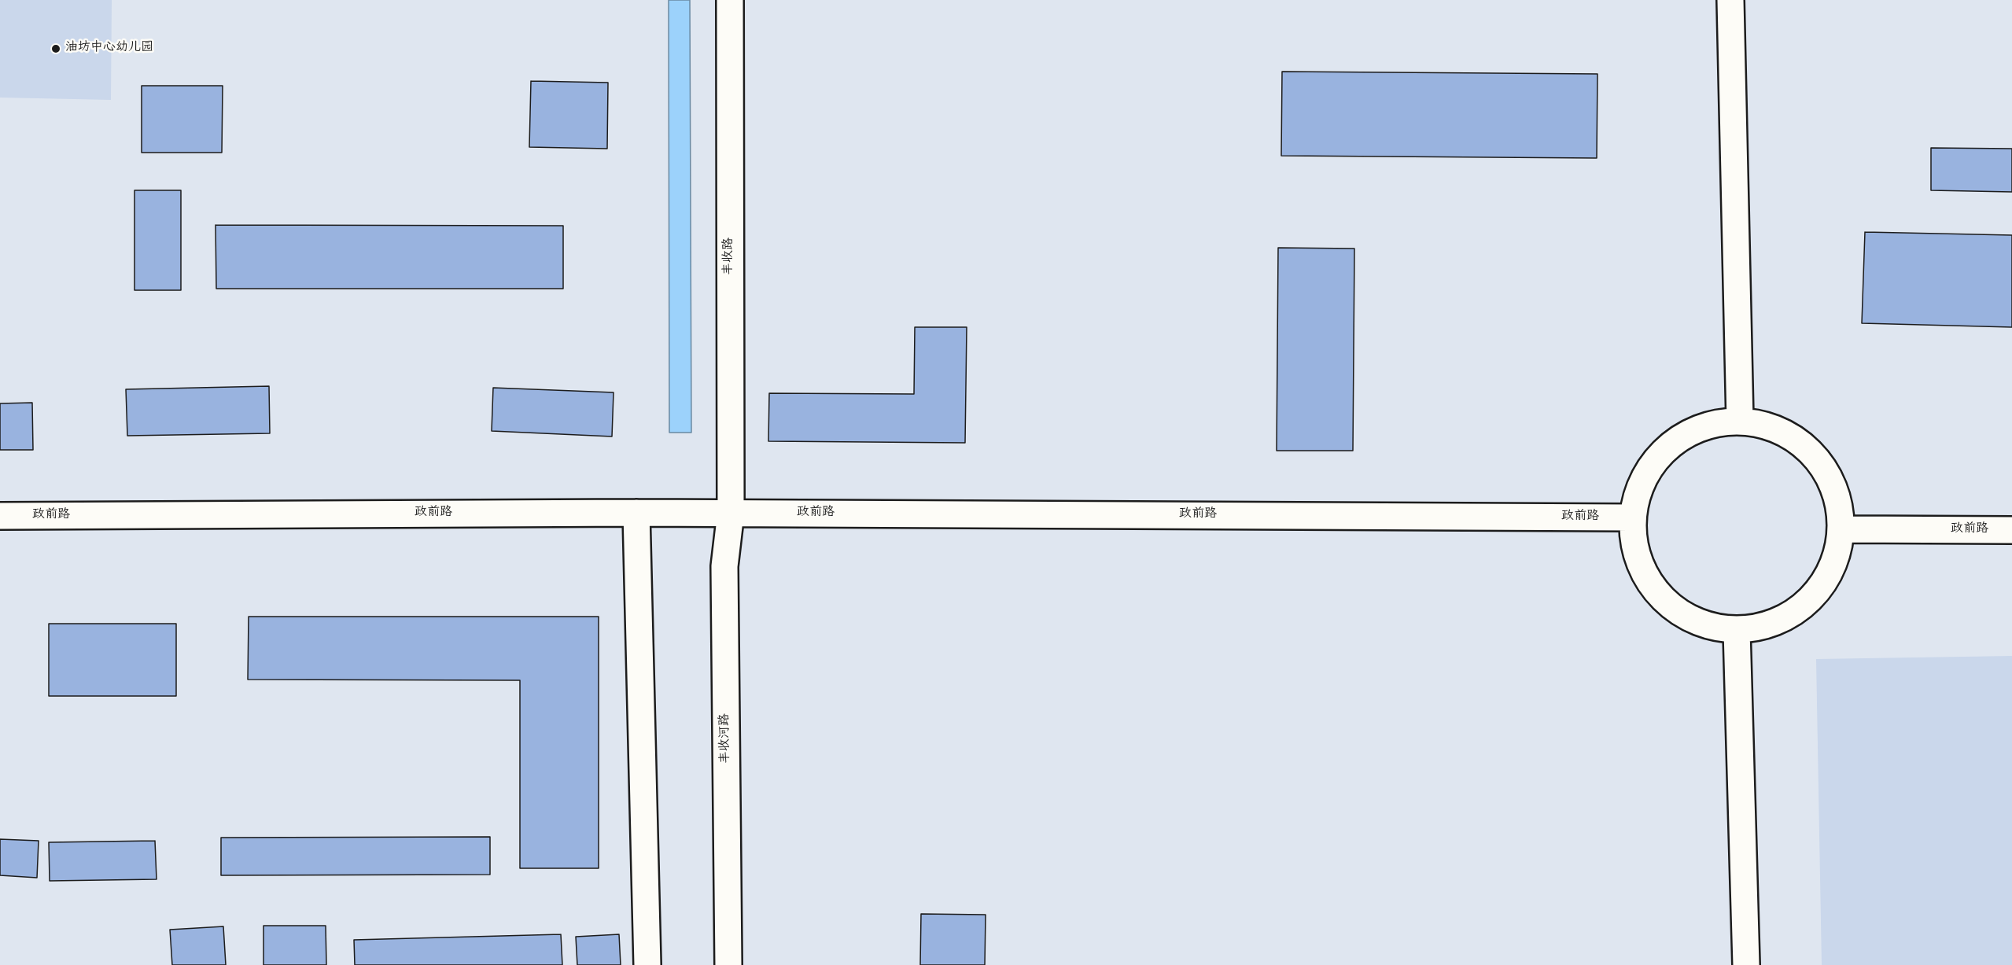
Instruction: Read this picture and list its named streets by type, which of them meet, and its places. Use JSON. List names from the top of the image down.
{
  "streets": {
    "street": ["丰收路", "政前路", "丰收河路"]
  },
  "crossings": [
    ["丰收路", "政前路"],
    ["丰收路", "丰收河路"],
    ["政前路", "丰收河路"]
  ],
  "places": ["油坊中心幼儿园"]
}
